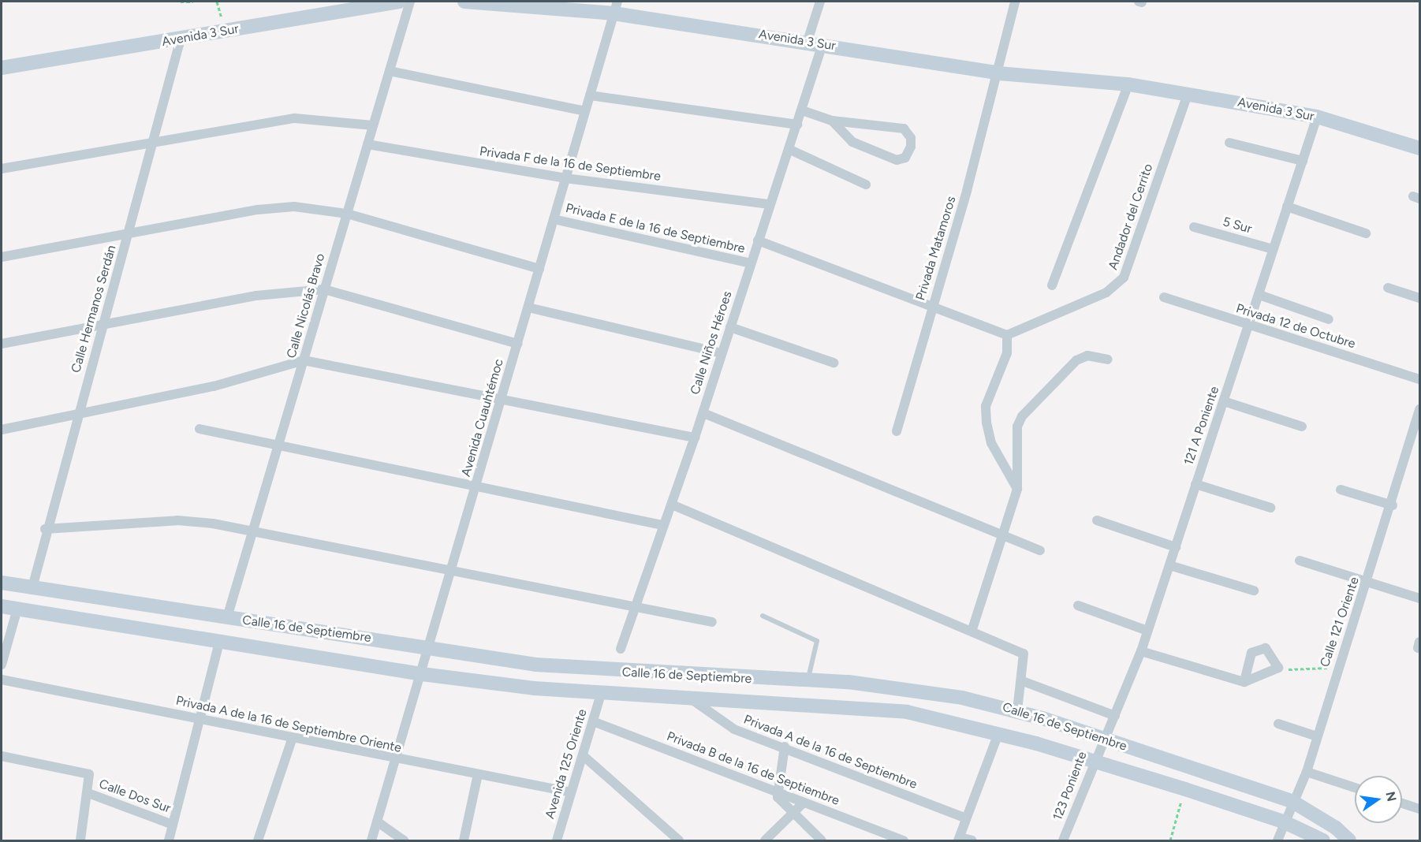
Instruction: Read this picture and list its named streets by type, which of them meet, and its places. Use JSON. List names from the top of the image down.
{
  "streets": {
    "main road": ["Avenida 3 Sur", "Calle 16 de Septiembre"],
    "street": [
      "Privada F de la 16 de Septiembre",
      "Andador del Cerrito",
      "5 Sur",
      "Privada E de la 16 de Septiembre",
      "Privada Matamoros",
      "Calle Nicolás Bravo",
      "Calle Hermanos Serdán",
      "Privada 12 de Octubre",
      "Calle Niños Héroes",
      "Avenida Cuauhtémoc",
      "121 A Poniente",
      "Calle 121 Oriente",
      "Privada A de la 16 de Septiembre Oriente",
      "Privada A de la 16 de Septiembre",
      "Avenida 125 Oriente",
      "Privada B de la 16 de Septiembre",
      "123 Poniente",
      "Calle Dos Sur"
    ]
  },
  "crossings": [
    ["Avenida 3 Sur", "Andador del Cerrito"],
    ["Avenida 3 Sur", "Privada Matamoros"],
    ["Avenida 3 Sur", "Calle Hermanos Serdán"],
    ["Avenida 3 Sur", "Calle Niños Héroes"],
    ["Avenida 3 Sur", "Avenida Cuauhtémoc"],
    ["Avenida 3 Sur", "121 A Poniente"],
    ["Privada F de la 16 de Septiembre", "Calle Nicolás Bravo"],
    ["Privada F de la 16 de Septiembre", "Calle Niños Héroes"],
    ["Privada F de la 16 de Septiembre", "Avenida Cuauhtémoc"],
    ["5 Sur", "121 A Poniente"],
    ["Privada E de la 16 de Septiembre", "Calle Niños Héroes"],
    ["Privada E de la 16 de Septiembre", "Avenida Cuauhtémoc"],
    ["Calle Nicolás Bravo", "Calle 16 de Septiembre"],
    ["Calle Hermanos Serdán", "Calle 16 de Septiembre"],
    ["Privada 12 de Octubre", "121 A Poniente"],
    ["Avenida Cuauhtémoc", "Calle 16 de Septiembre"],
    ["Avenida Cuauhtémoc", "Privada A de la 16 de Septiembre Oriente"],
    ["121 A Poniente", "Calle 16 de Septiembre"],
    ["121 A Poniente", "123 Poniente"],
    ["Calle 121 Oriente", "Calle 16 de Septiembre"],
    ["Calle 16 de Septiembre", "Privada A de la 16 de Septiembre"],
    ["Calle 16 de Septiembre", "Avenida 125 Oriente"],
    ["Calle 16 de Septiembre", "123 Poniente"],
    ["Privada A de la 16 de Septiembre Oriente", "Avenida 125 Oriente"],
    ["Avenida 125 Oriente", "Privada B de la 16 de Septiembre"]
  ],
  "north": "right"
}
